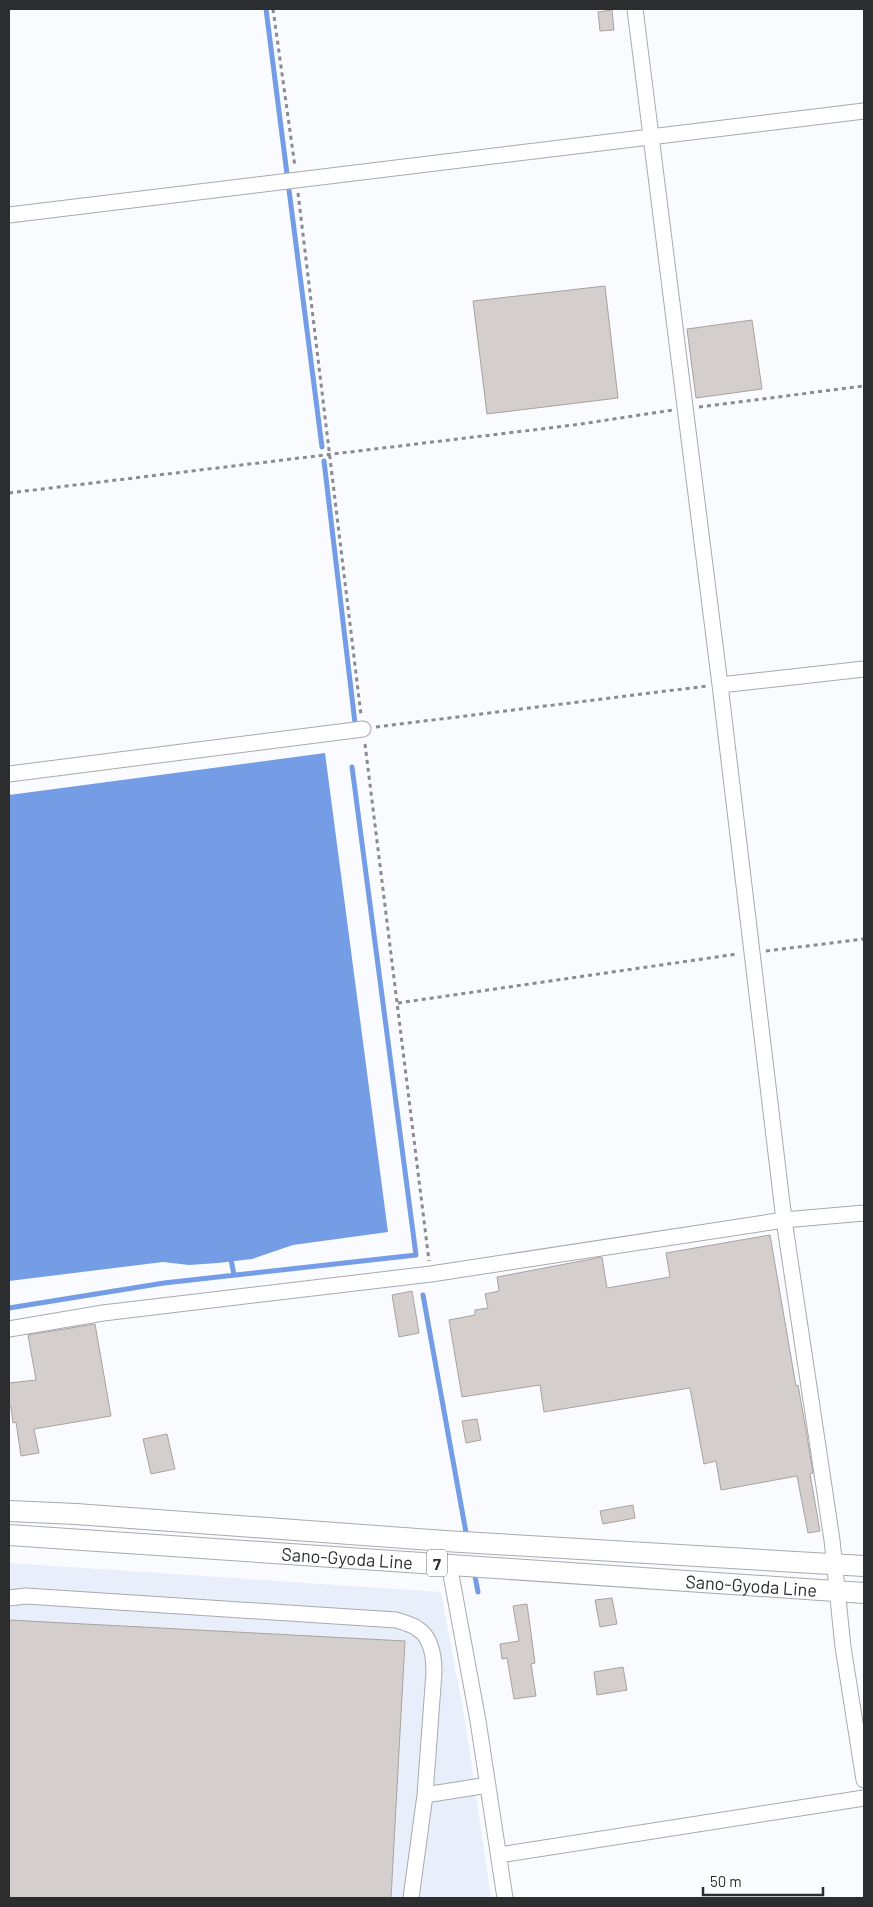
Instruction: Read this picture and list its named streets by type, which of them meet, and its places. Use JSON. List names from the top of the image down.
{
  "streets": {
    "main road": ["Sano-Gyoda Line", "7"]
  },
  "scale_bar": "50 m"
}
